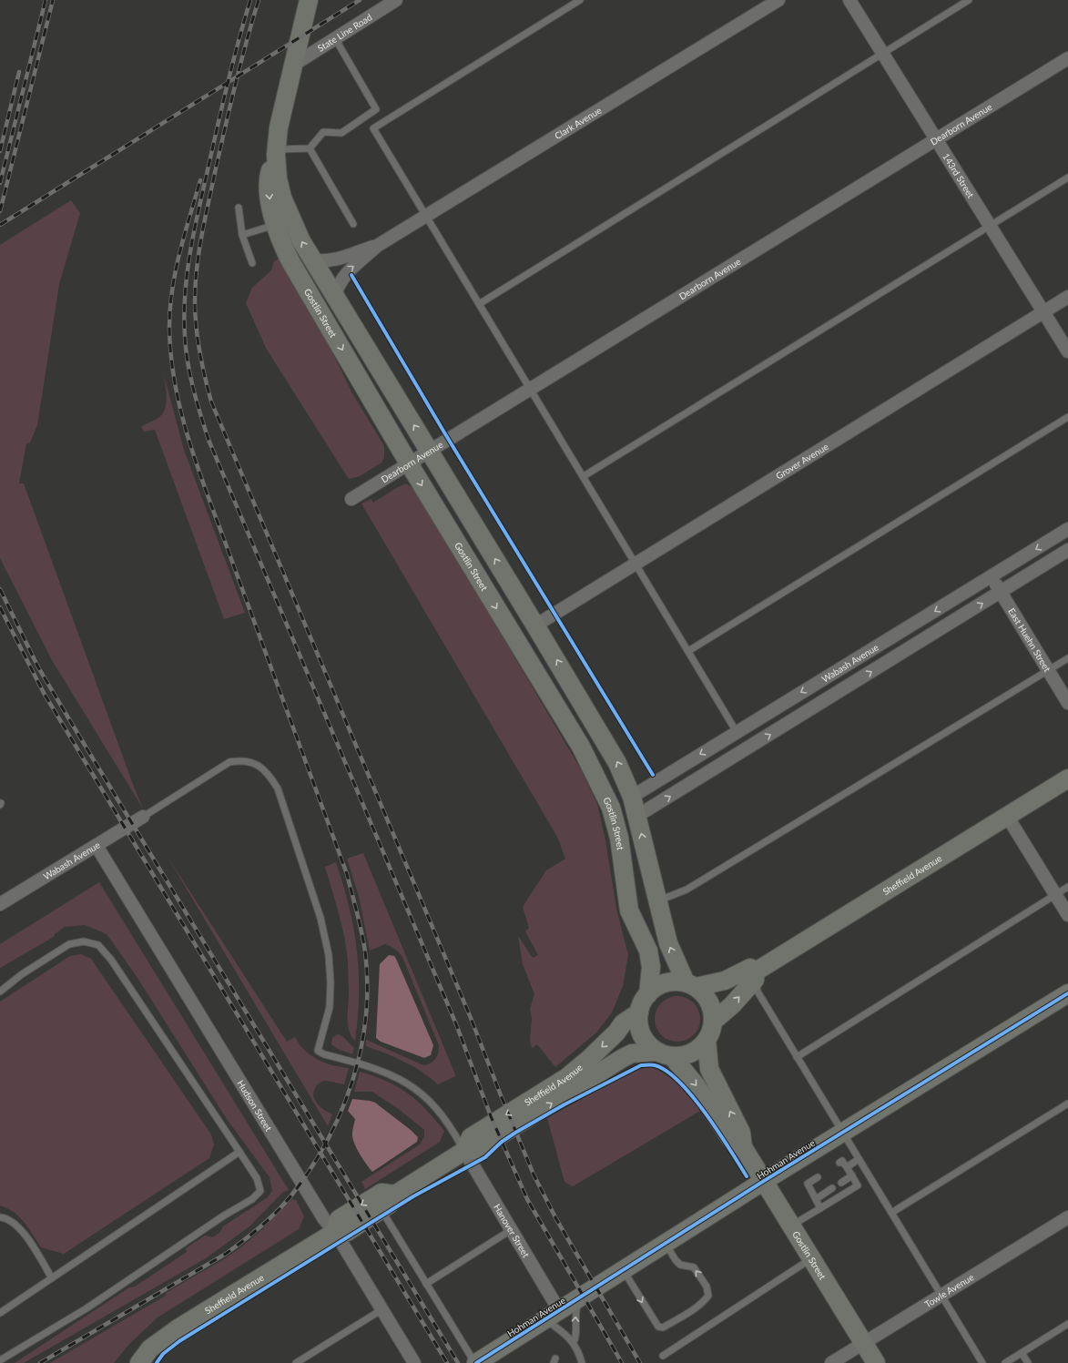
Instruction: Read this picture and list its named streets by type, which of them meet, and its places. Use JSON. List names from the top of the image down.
{
  "streets": {
    "main road": ["Gostlin Street", "Sheffield Avenue", "Hohman Avenue"],
    "street": [
      "State Line Road",
      "Clark Avenue",
      "Dearborn Avenue",
      "143rd Street",
      "Grover Avenue",
      "East Huehn Street",
      "Wabash Avenue",
      "Hudson Street",
      "Hanover Street",
      "Towle Avenue"
    ]
  },
  "crossings": [
    ["State Line Road", "Gostlin Street"],
    ["Clark Avenue", "Gostlin Street"],
    ["Dearborn Avenue", "143rd Street"],
    ["Dearborn Avenue", "Gostlin Street"],
    ["143rd Street", "Grover Avenue"],
    ["Gostlin Street", "Grover Avenue"],
    ["Gostlin Street", "Wabash Avenue"],
    ["Gostlin Street", "Sheffield Avenue"],
    ["Gostlin Street", "Hohman Avenue"],
    ["Gostlin Street", "Towle Avenue"],
    ["East Huehn Street", "Wabash Avenue"],
    ["Wabash Avenue", "Hudson Street"],
    ["Sheffield Avenue", "Hudson Street"],
    ["Sheffield Avenue", "Hanover Street"],
    ["Hohman Avenue", "Hanover Street"]
  ]
}
